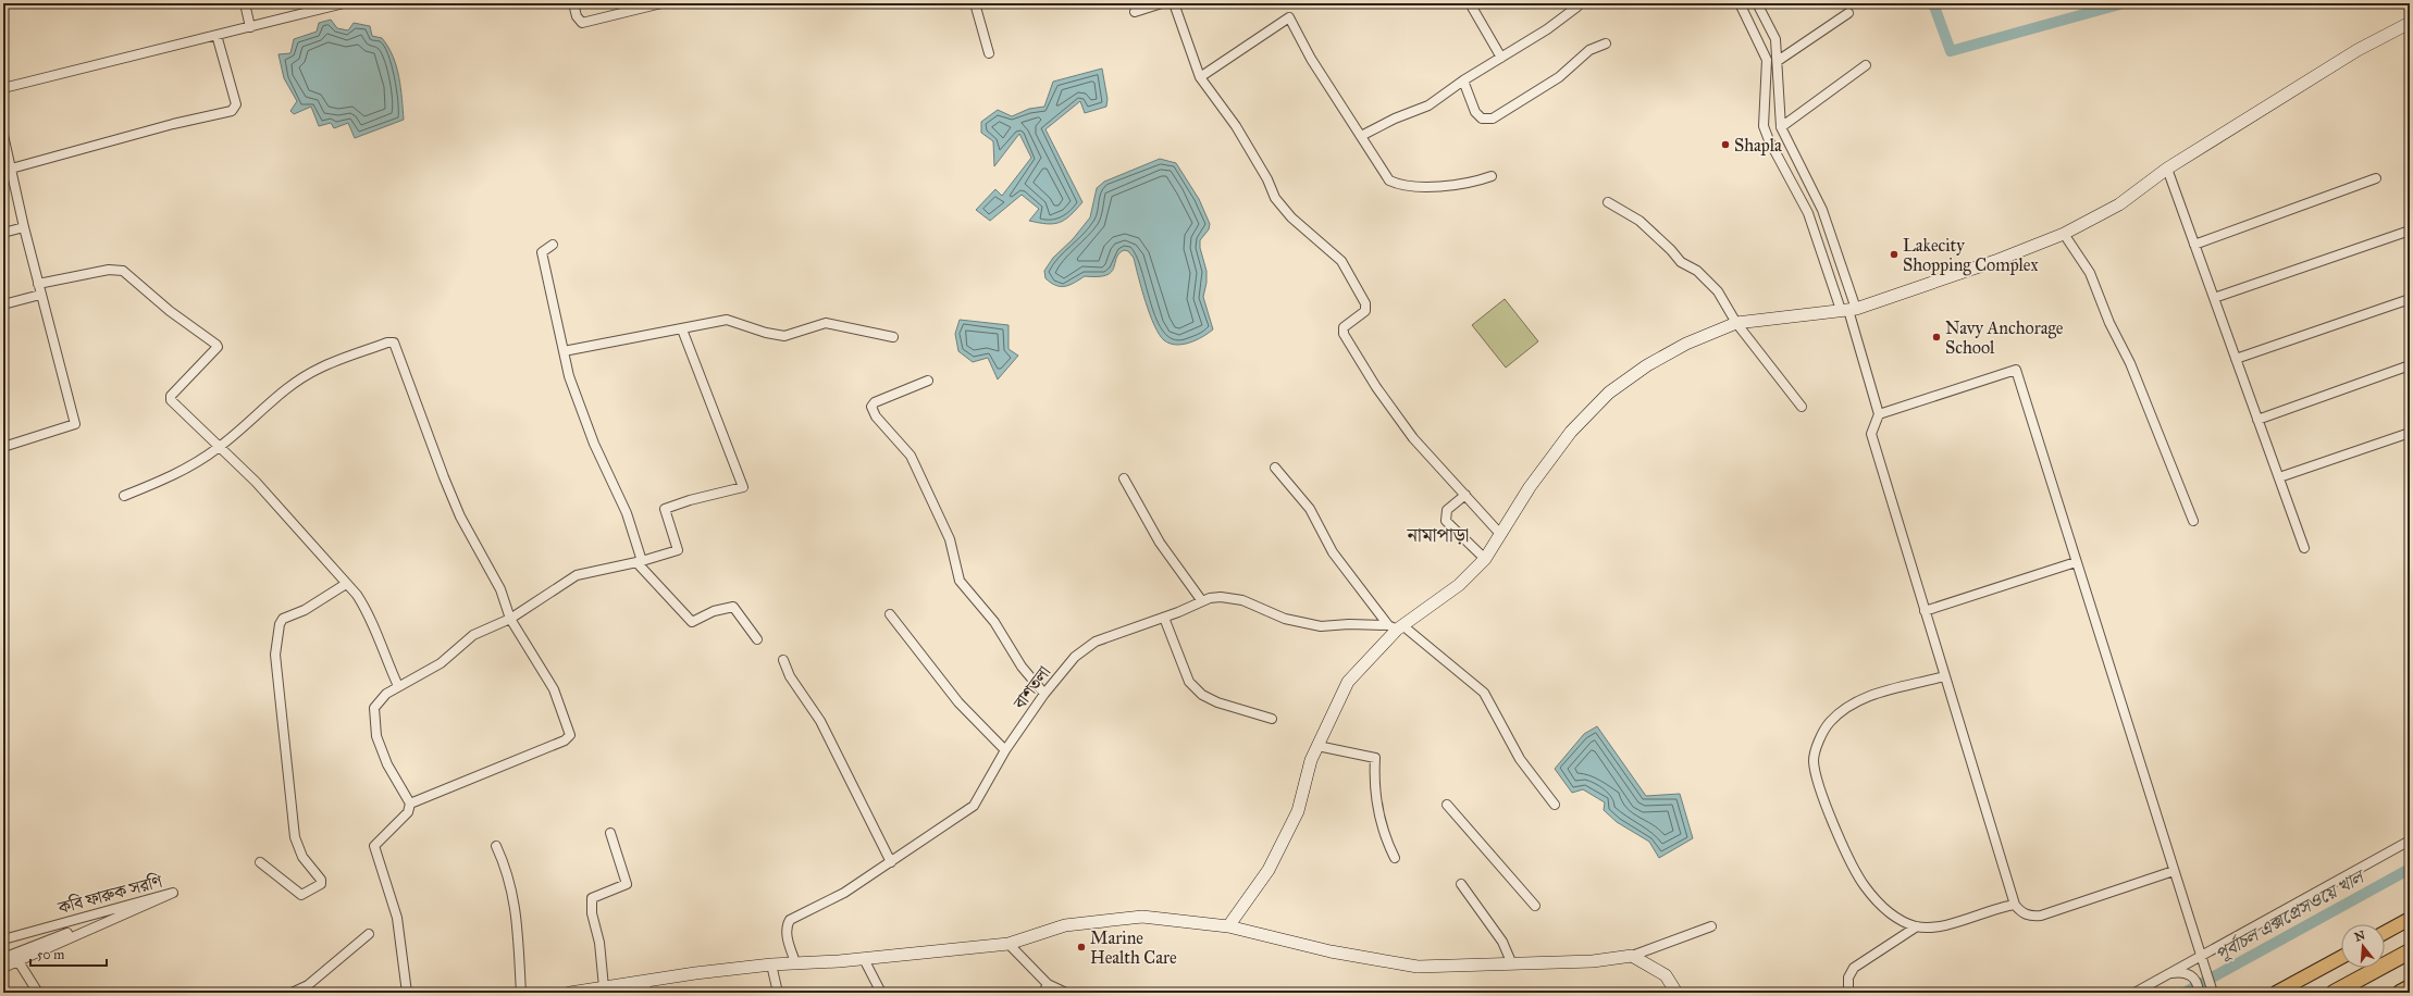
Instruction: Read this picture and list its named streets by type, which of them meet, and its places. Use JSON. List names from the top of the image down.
{
  "streets": {
    "street": ["বাশতলা", "কবি ফারুক সরণি"]
  },
  "districts": ["নামাপাড়া"],
  "water": ["পূর্বাচল এক্সপ্রেসওয়ে খাল"],
  "places": [
    "Shapla",
    "Lakecity Shopping Complex",
    "Navy Anchorage School",
    "Marine Health Care"
  ],
  "scale_bar": "50 m",
  "north": "top"
}
